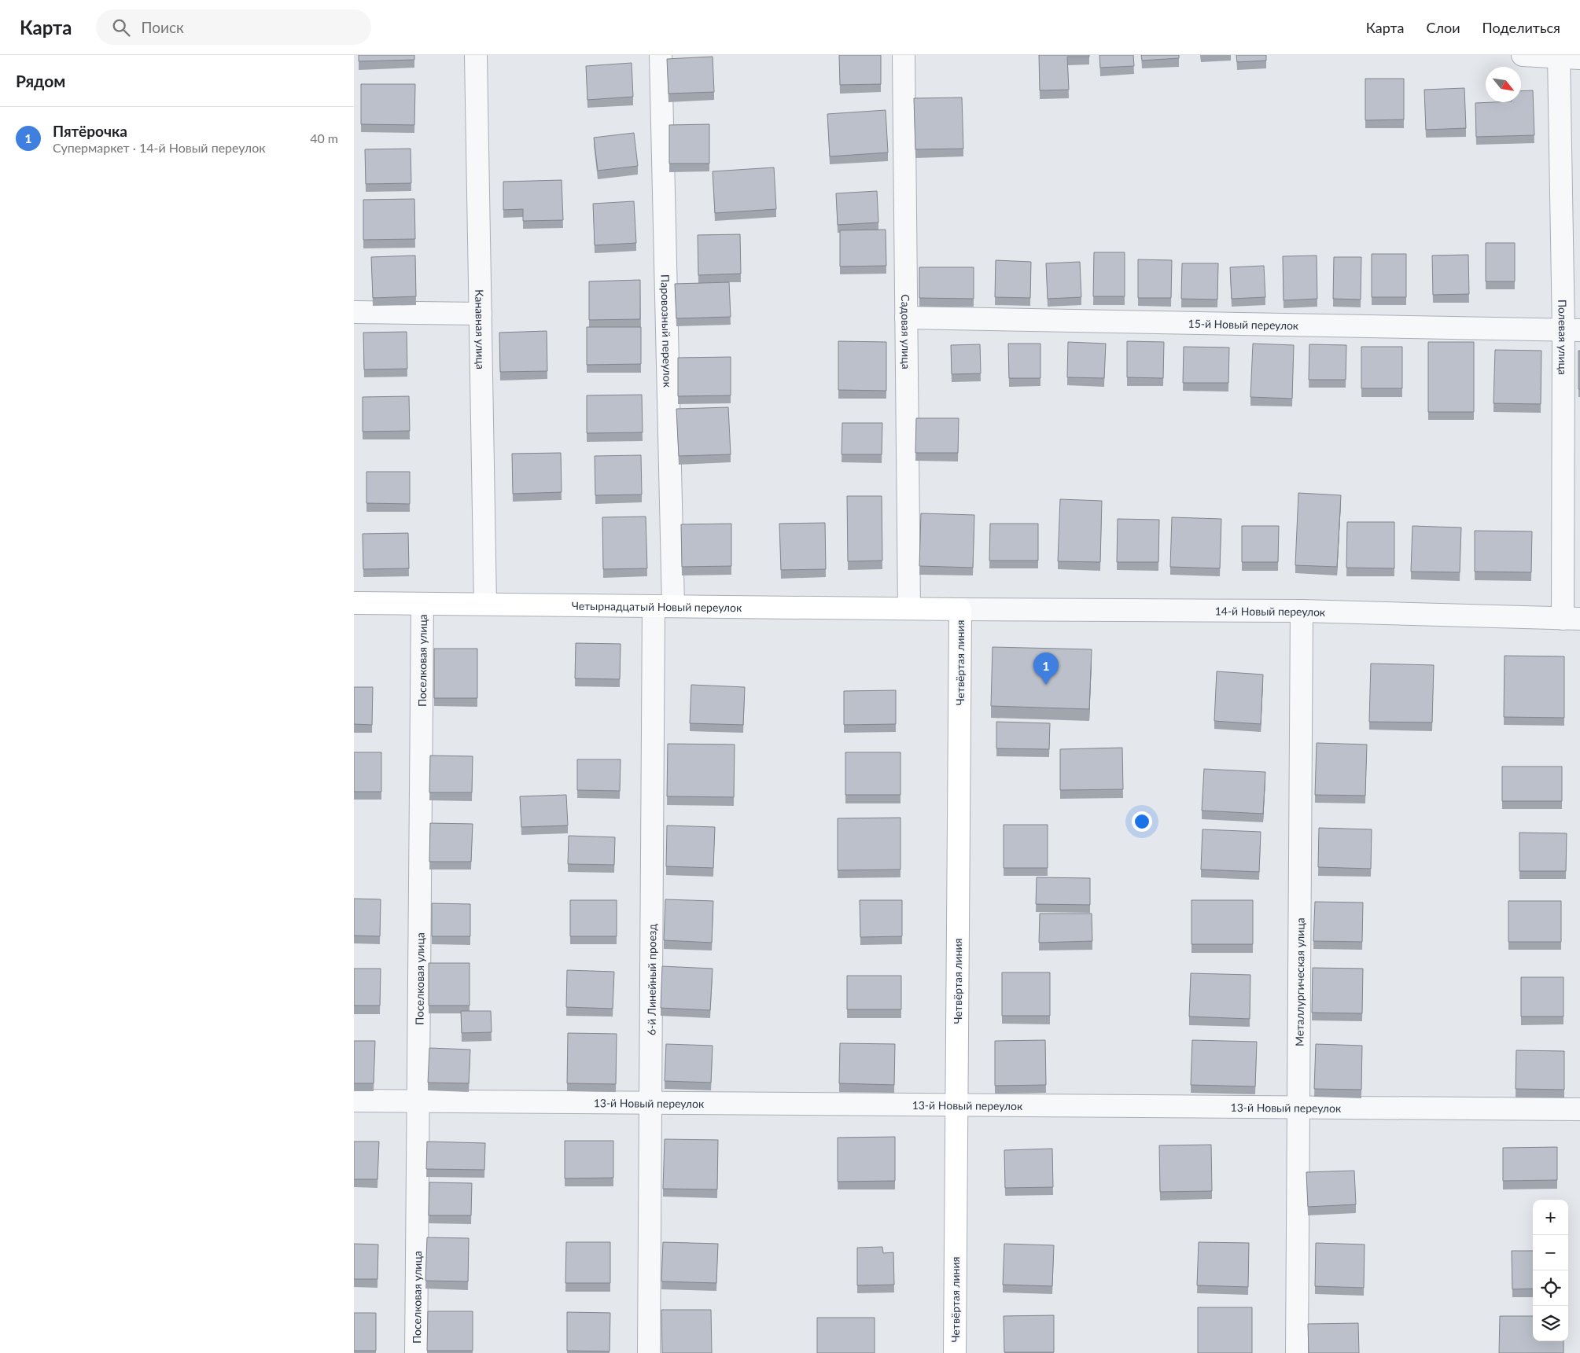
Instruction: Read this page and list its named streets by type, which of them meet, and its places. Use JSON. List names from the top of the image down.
{
  "streets": {
    "street": [
      "15-й Новый переулок",
      "Канавная улица",
      "Паровозный переулок",
      "Садовая улица",
      "Полевая улица",
      "Четырнадцатый Новый переулок",
      "14-й Новый переулок",
      "Поселковая улица",
      "Четвёртая линия",
      "6-й Линейный проезд",
      "Металлургическая улица",
      "13-й Новый переулок"
    ]
  },
  "crossings": [
    ["15-й Новый переулок", "Садовая улица"],
    ["15-й Новый переулок", "Полевая улица"],
    ["Канавная улица", "Четырнадцатый Новый переулок"],
    ["Паровозный переулок", "Четырнадцатый Новый переулок"],
    ["Паровозный переулок", "6-й Линейный проезд"],
    ["Садовая улица", "Четырнадцатый Новый переулок"],
    ["Полевая улица", "14-й Новый переулок"],
    ["Четырнадцатый Новый переулок", "14-й Новый переулок"],
    ["Четырнадцатый Новый переулок", "Поселковая улица"],
    ["Четырнадцатый Новый переулок", "Четвёртая линия"],
    ["Четырнадцатый Новый переулок", "6-й Линейный проезд"],
    ["14-й Новый переулок", "Четвёртая линия"],
    ["14-й Новый переулок", "Металлургическая улица"],
    ["Поселковая улица", "13-й Новый переулок"],
    ["Четвёртая линия", "13-й Новый переулок"],
    ["6-й Линейный проезд", "13-й Новый переулок"],
    ["Металлургическая улица", "13-й Новый переулок"]
  ],
  "north": "bottom right",
  "page": {
    "header": "Карта",
    "search": "Поиск",
    "nav": ["Карта", "Слои", "Поделиться"],
    "heading": "Рядом",
    "list": [
      {
        "mark": "1",
        "name": "Пятёрочка",
        "note": "Супермаркет · 14-й Новый переулок",
        "value": "40 m"
      }
    ],
    "pins": "1",
    "map_buttons": ["+", "−"]
  }
}
